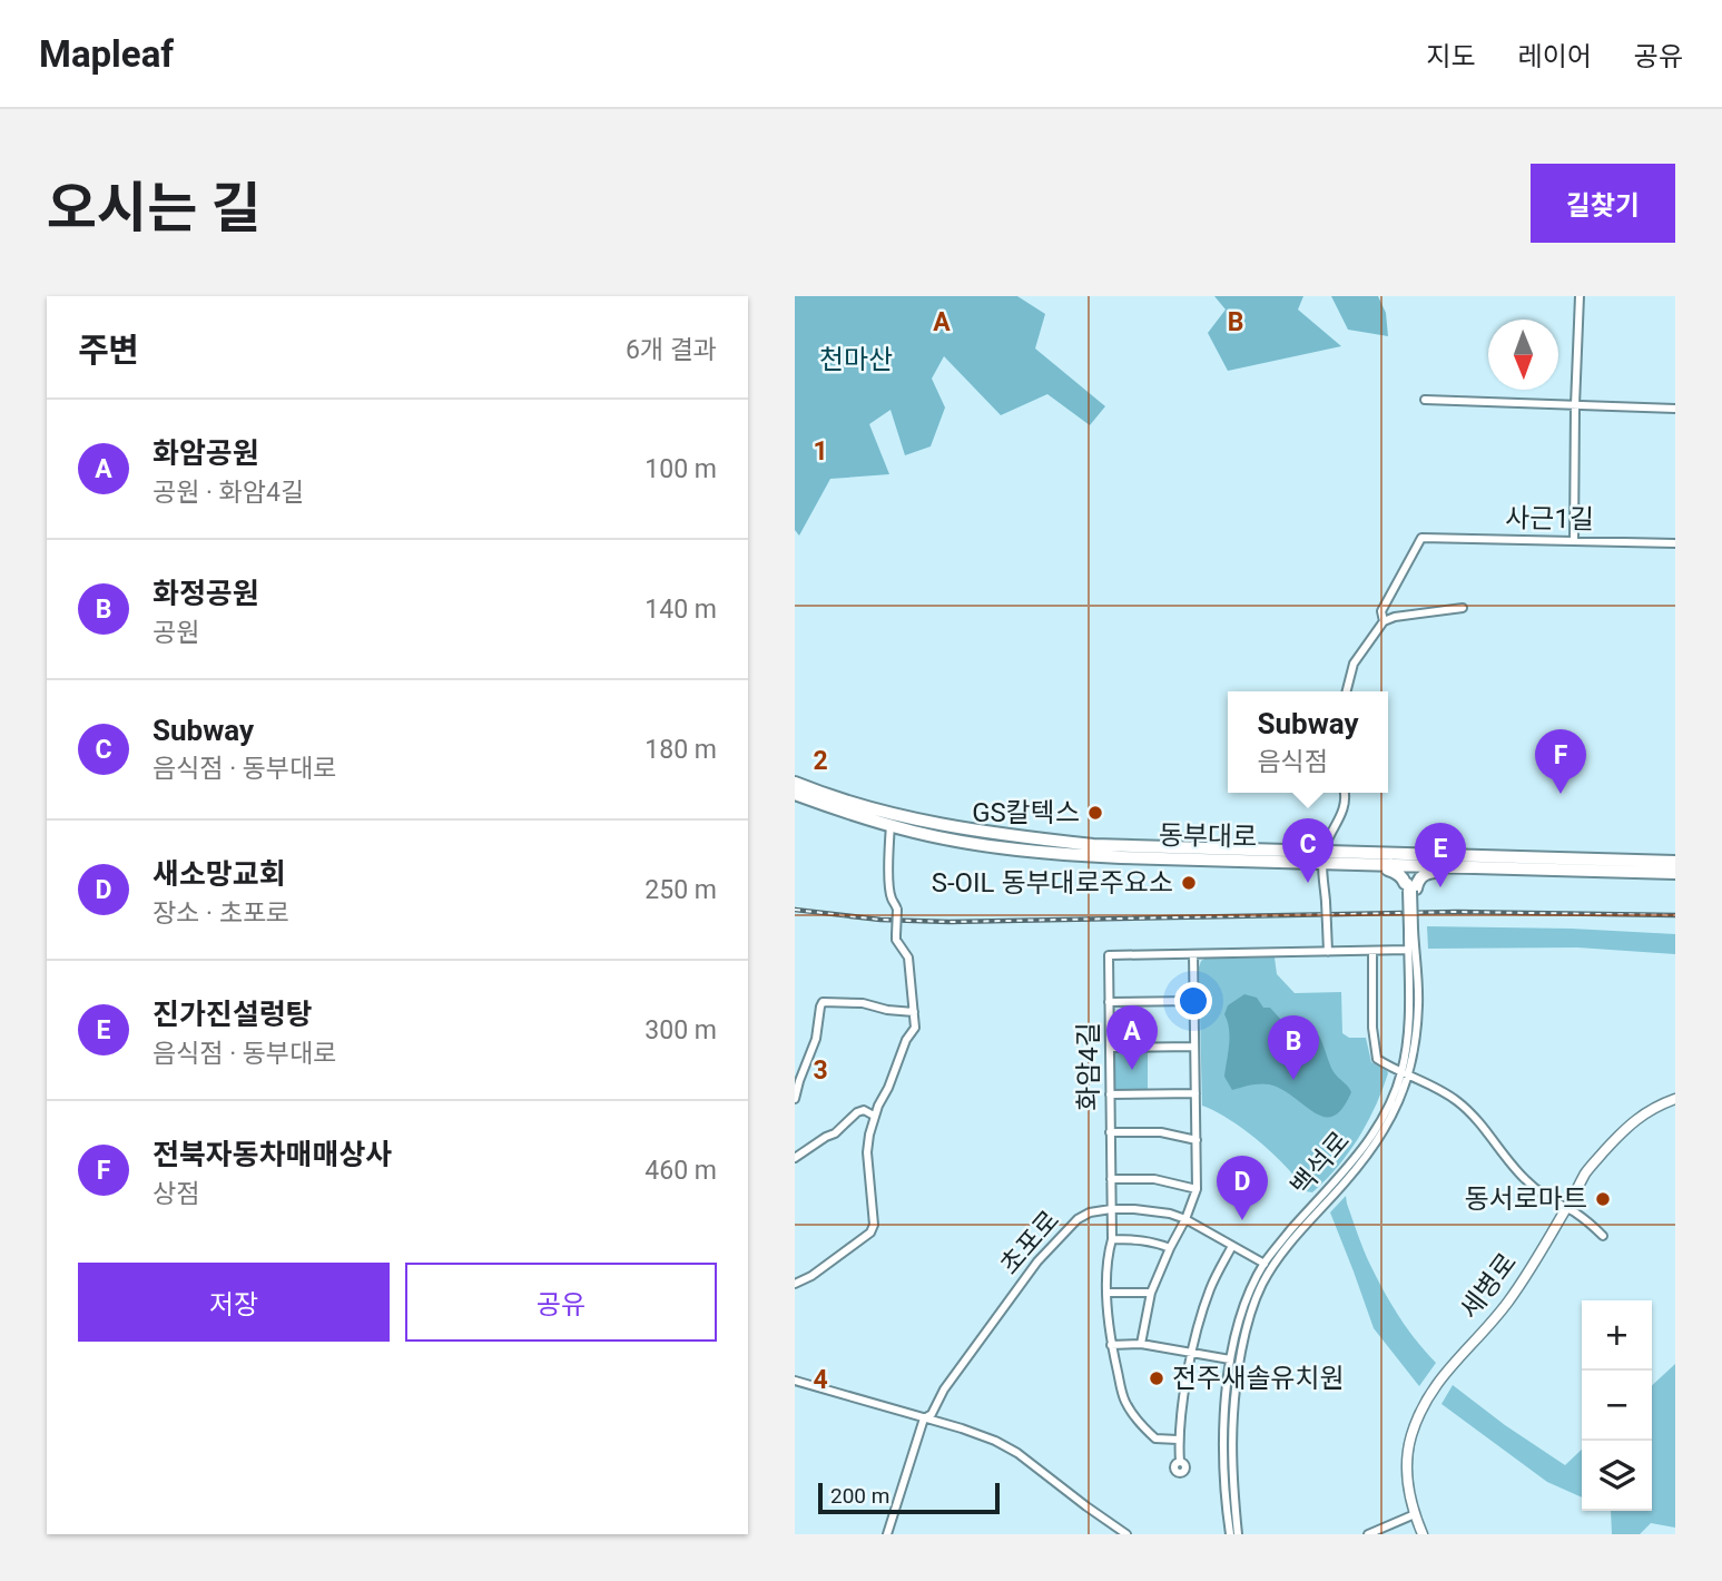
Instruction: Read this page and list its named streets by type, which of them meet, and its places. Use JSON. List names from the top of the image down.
{
  "streets": {
    "main road": ["동부대로"],
    "street": [
      "사근1길",
      "화암4길",
      "백석로",
      "초포로",
      "세병로"
    ]
  },
  "crossings": [
    ["동부대로", "백석로"],
    ["화암4길", "백석로"],
    ["화암4길", "초포로"],
    ["백석로", "초포로"]
  ],
  "parks": ["천마산"],
  "places": [
    "GS칼텍스",
    "S-OIL 동부대로주요소",
    "동서로마트",
    "전주새솔유치원"
  ],
  "scale_bar": "200 m",
  "north": "bottom",
  "page": {
    "header": "Mapleaf",
    "nav": ["지도", "레이어", "공유"],
    "title": "오시는 길",
    "buttons": [
      "길찾기",
      ["저장", "공유"]
    ],
    "heading": ["주변", "6개 결과"],
    "list": [
      {
        "mark": "A",
        "name": "화암공원",
        "note": "공원 · 화암4길",
        "value": "100 m"
      },
      {
        "mark": "B",
        "name": "화정공원",
        "note": "공원",
        "value": "140 m"
      },
      {
        "mark": "C",
        "name": "Subway",
        "note": "음식점 · 동부대로",
        "value": "180 m"
      },
      {
        "mark": "D",
        "name": "새소망교회",
        "note": "장소 · 초포로",
        "value": "250 m"
      },
      {
        "mark": "E",
        "name": "진가진설렁탕",
        "note": "음식점 · 동부대로",
        "value": "300 m"
      },
      {
        "mark": "F",
        "name": "전북자동차매매상사",
        "note": "상점",
        "value": "460 m"
      }
    ],
    "popup": ["Subway", "음식점"],
    "pins": [
      "F",
      "C",
      "E",
      "A",
      "B",
      "D"
    ],
    "map_buttons": ["+", "−"],
    "scale": "200 m"
  },
  "grid": {
    "columns": ["A", "B"],
    "rows": [
      "1",
      "2",
      "3",
      "4"
    ]
  }
}
